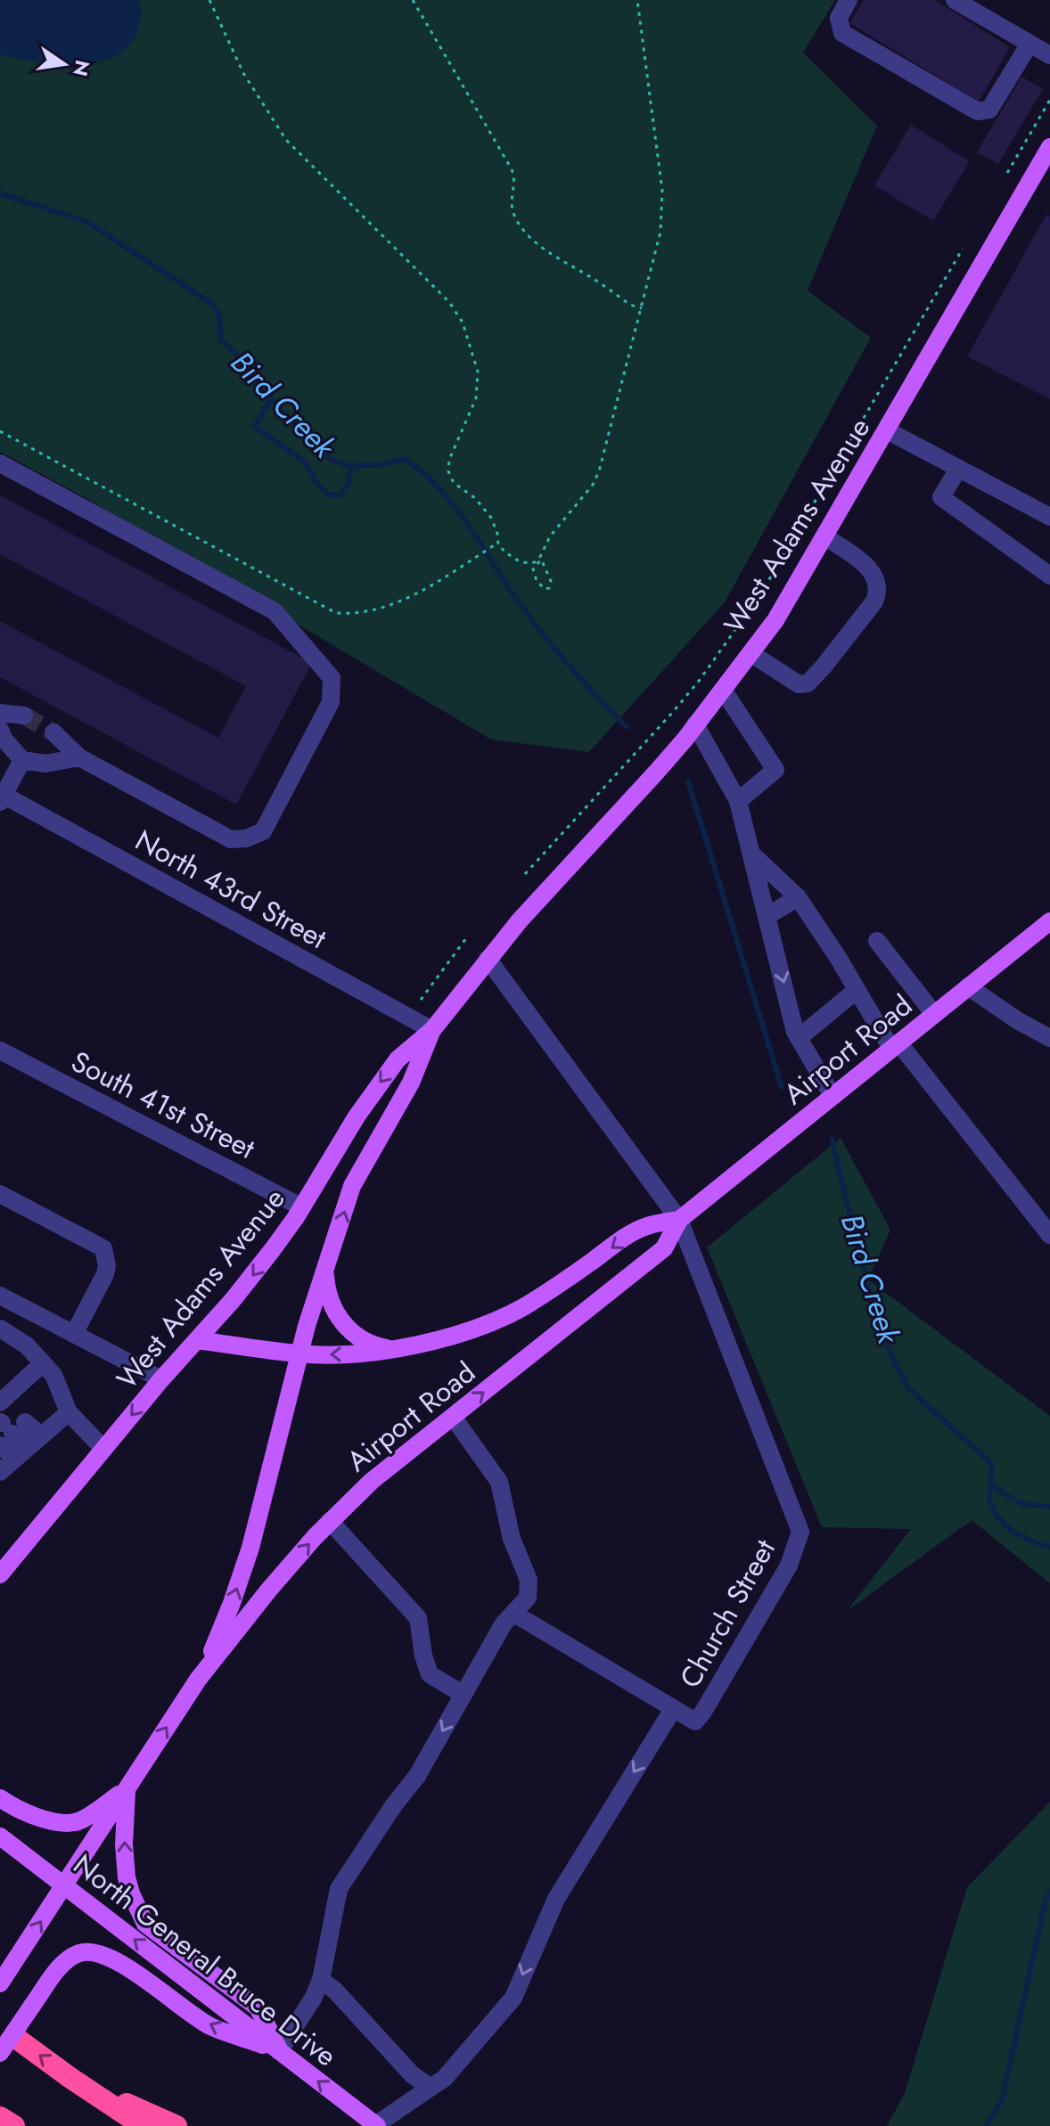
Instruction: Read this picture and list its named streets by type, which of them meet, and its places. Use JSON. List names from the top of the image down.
{
  "streets": {
    "main road": ["West Adams Avenue", "Airport Road", "North General Bruce Drive"],
    "street": ["North 43rd Street", "South 41st Street", "Church Street"]
  },
  "crossings": [
    ["West Adams Avenue", "North 43rd Street"],
    ["West Adams Avenue", "Airport Road"],
    ["West Adams Avenue", "South 41st Street"],
    ["Airport Road", "Church Street"],
    ["Airport Road", "North General Bruce Drive"],
    ["Church Street", "North General Bruce Drive"]
  ],
  "one_way": ["Church Street", "North General Bruce Drive"],
  "water": ["Bird Creek"],
  "north": "right"
}
